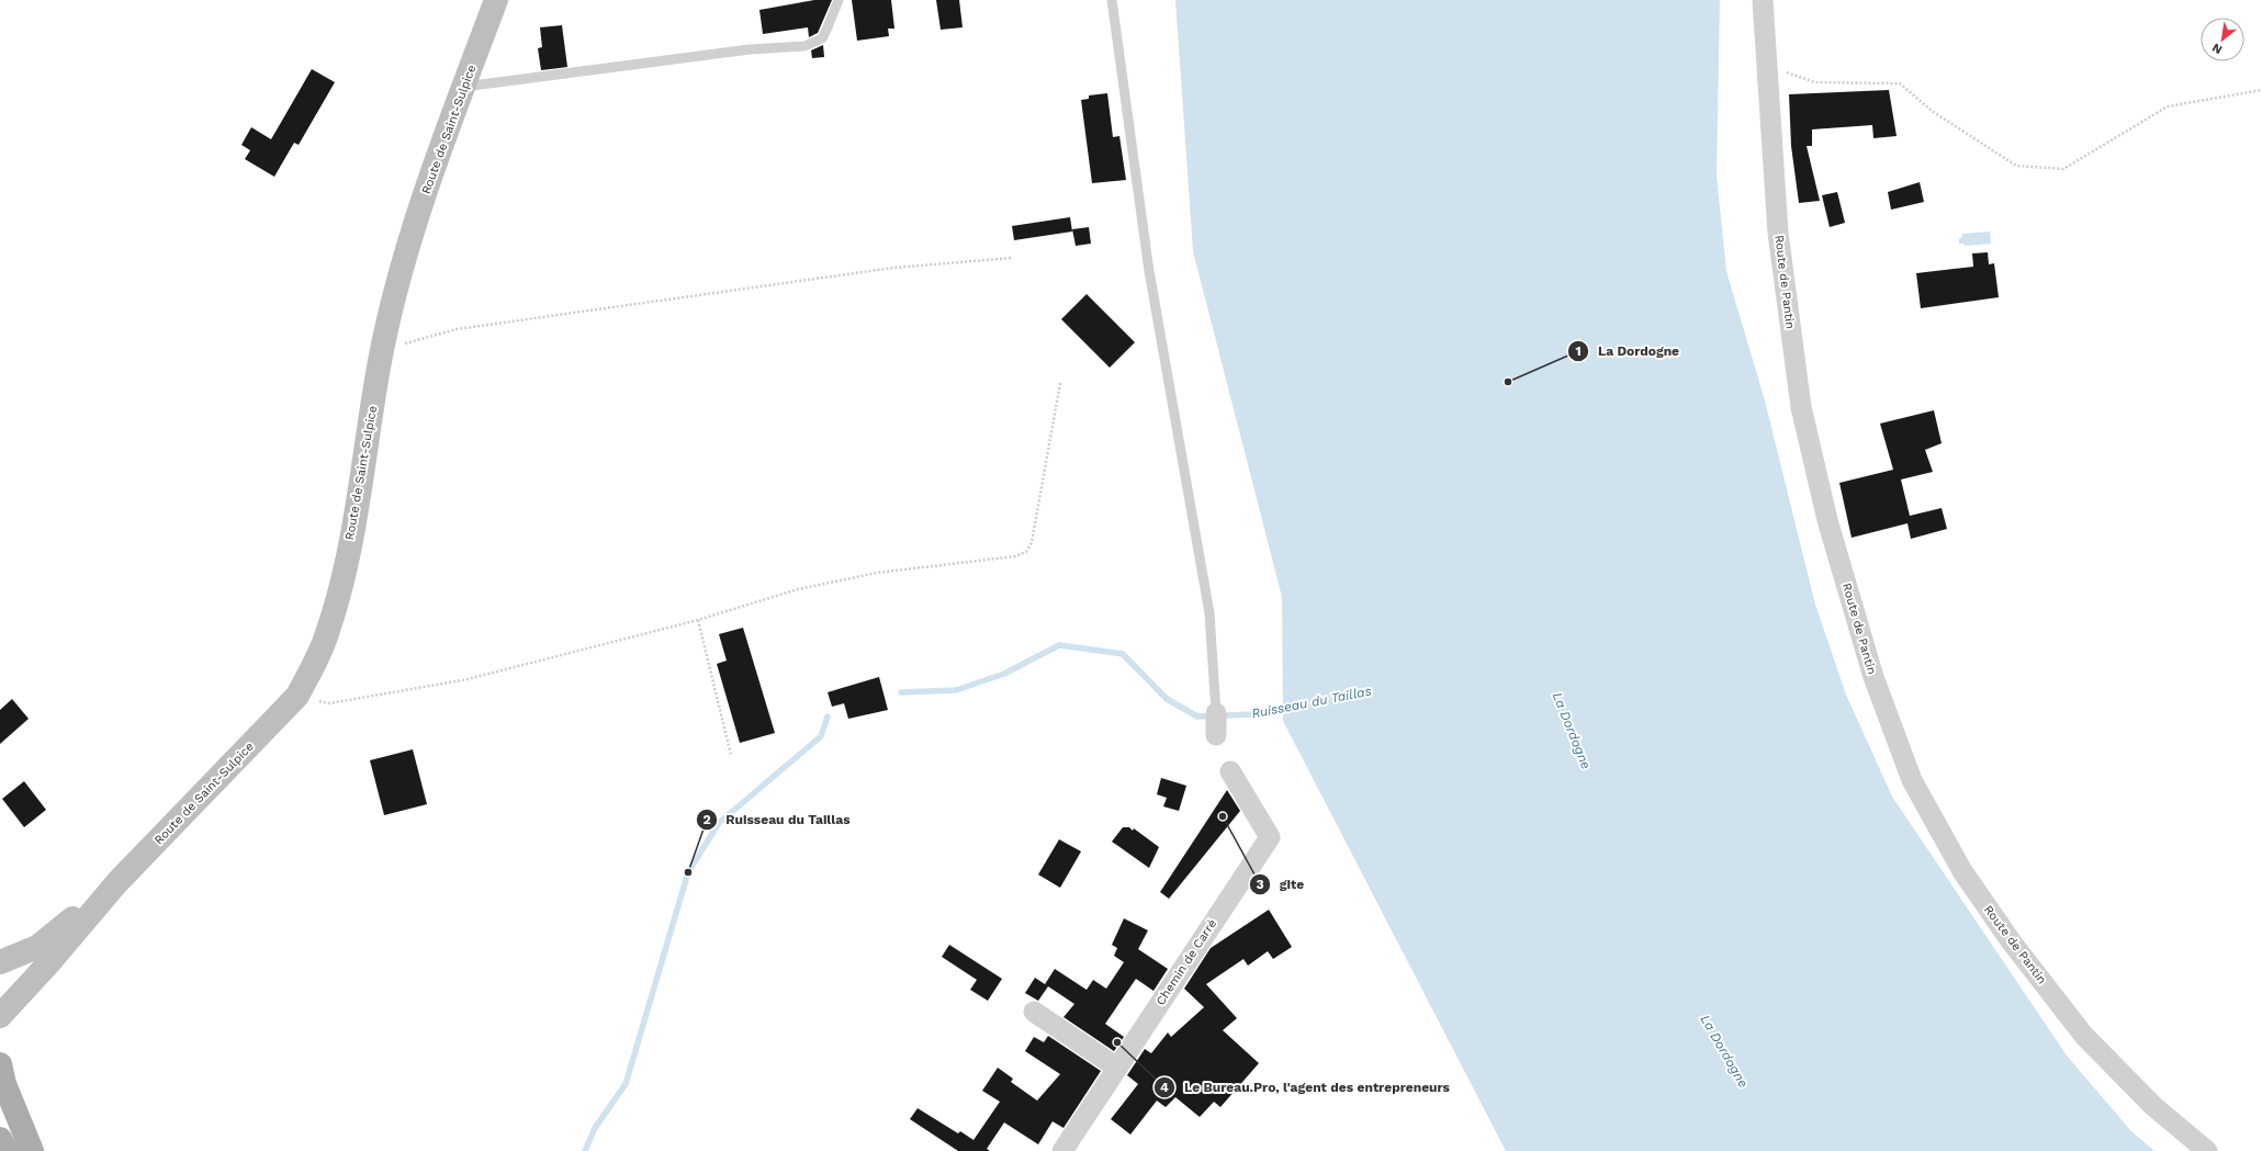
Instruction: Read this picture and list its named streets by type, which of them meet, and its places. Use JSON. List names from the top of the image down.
{
  "streets": {
    "main road": ["Route de Saint-Sulpice"],
    "street": ["Route de Pantin", "Chemin de Carré"]
  },
  "water": ["Ruisseau du Taillas", "La Dordogne"],
  "places": [
    "La Dordogne",
    "gite",
    "Ruisseau du Taillas",
    "Le Bureau.Pro, l'agent des entrepreneurs"
  ],
  "north": "bottom left"
}
